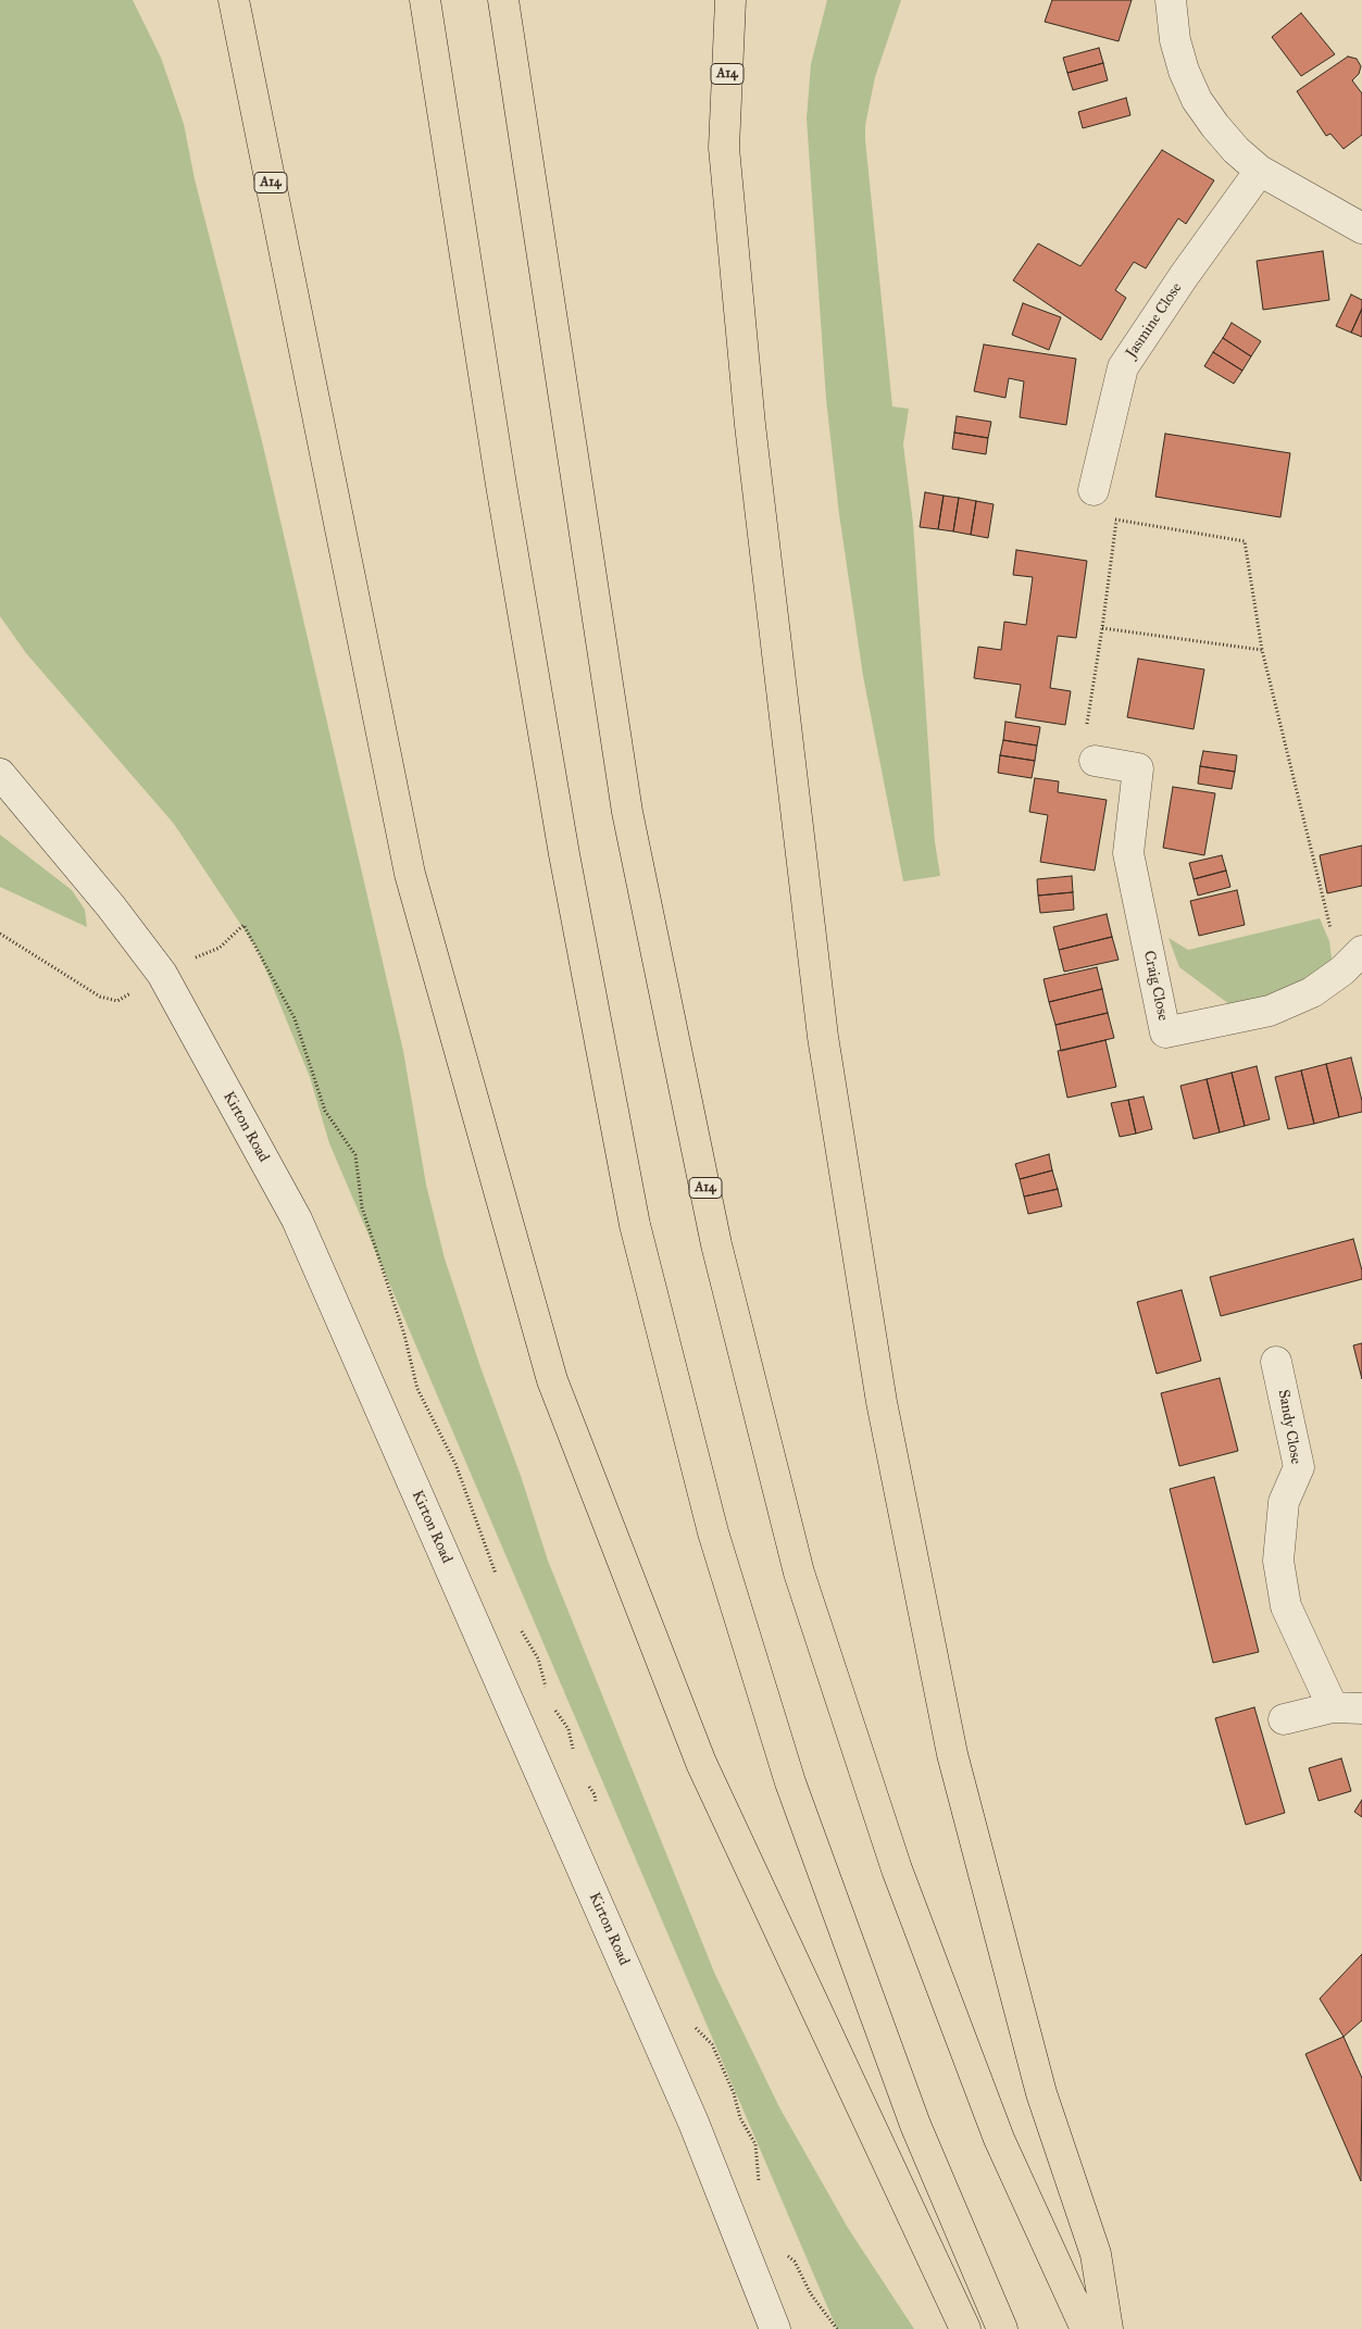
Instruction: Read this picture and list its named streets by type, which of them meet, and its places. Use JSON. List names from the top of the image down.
{
  "streets": {
    "highway": ["A14"],
    "street": [
      "Jasmine Close",
      "Craig Close",
      "Kirton Road",
      "Sandy Close"
    ]
  }
}
